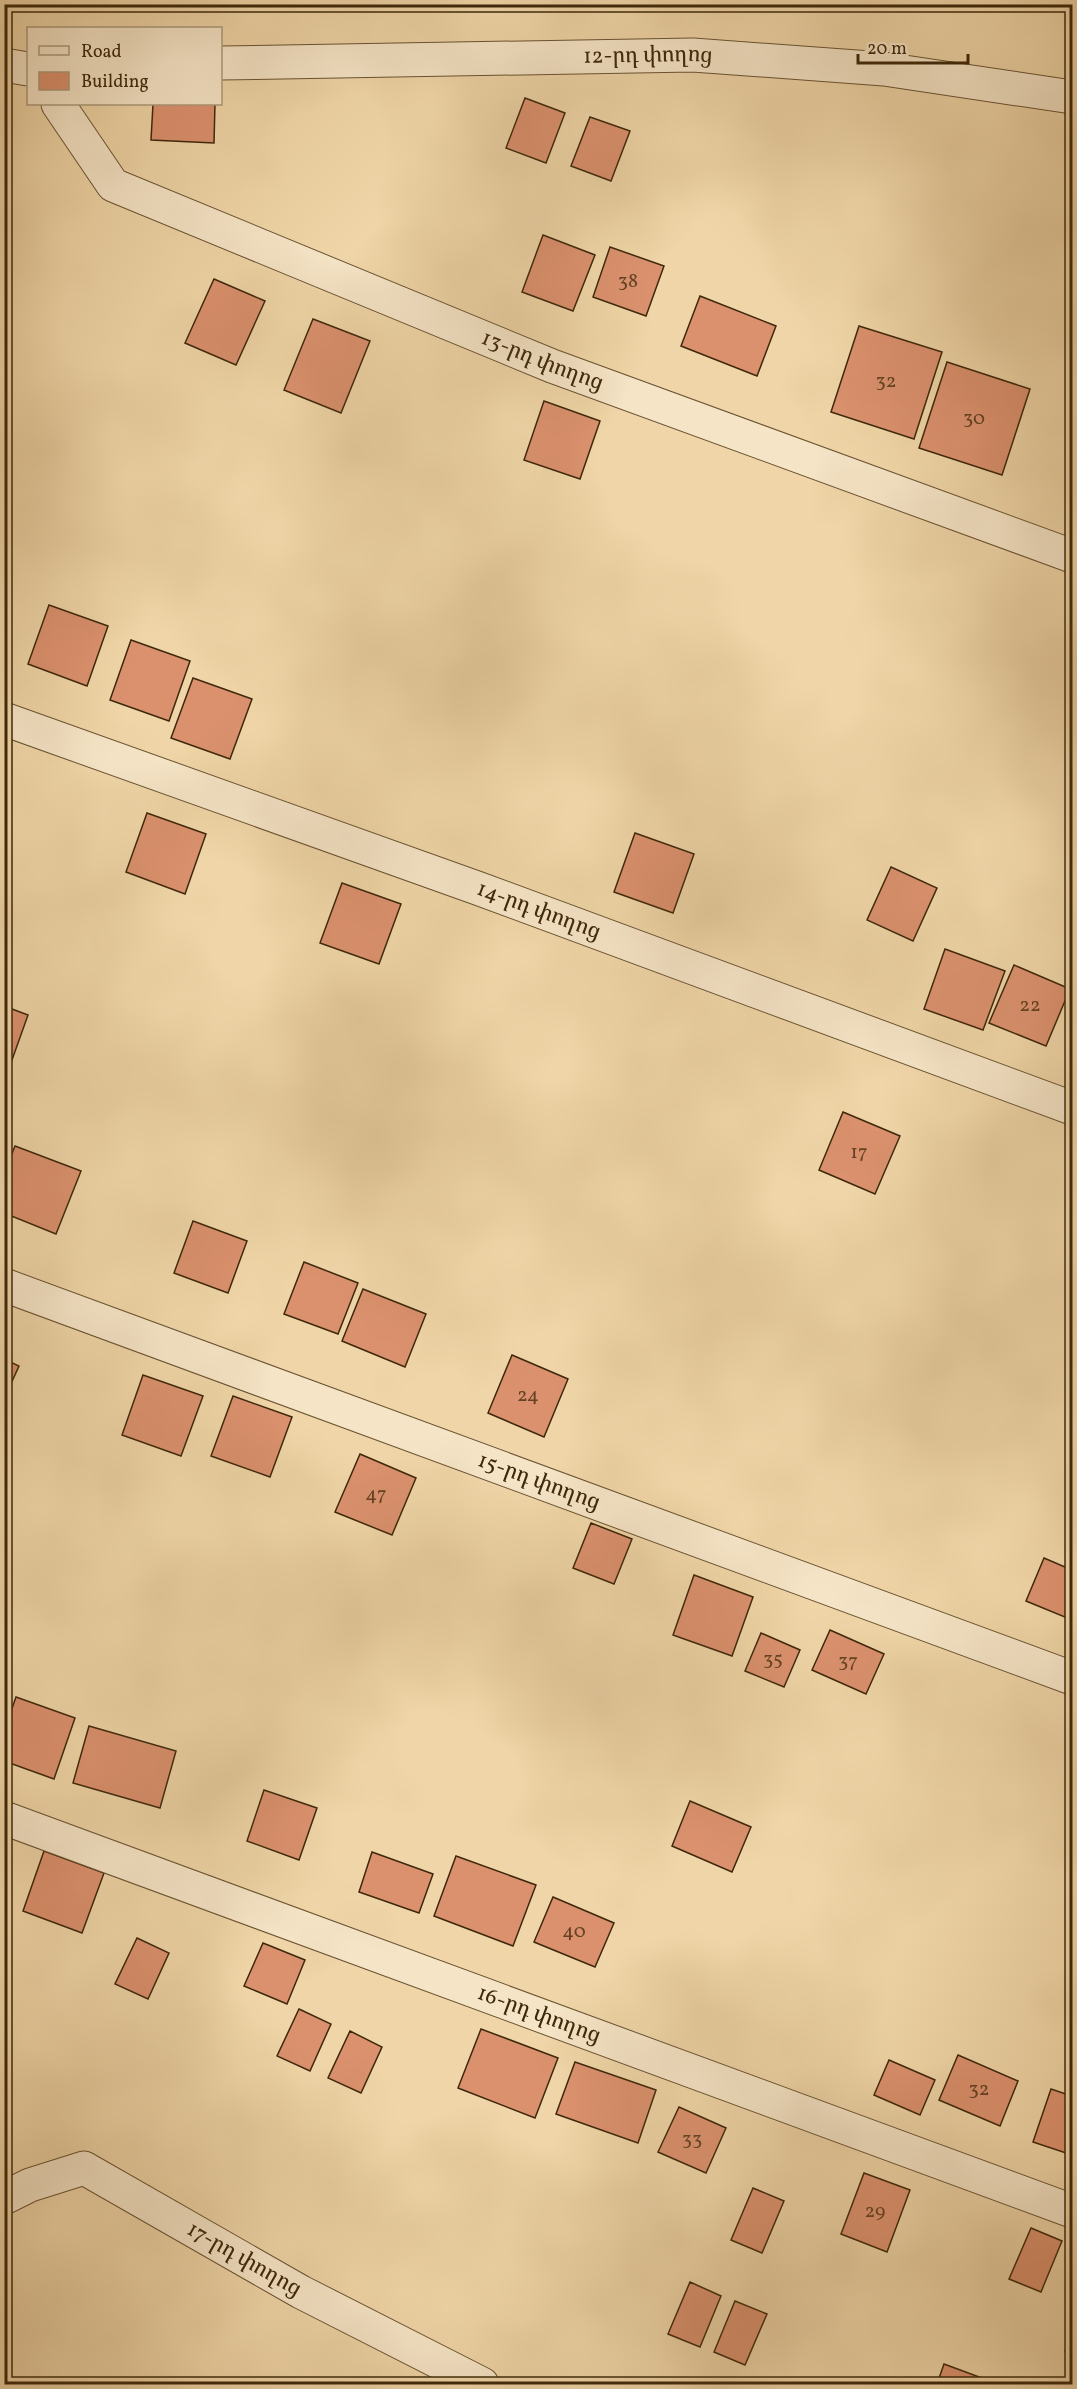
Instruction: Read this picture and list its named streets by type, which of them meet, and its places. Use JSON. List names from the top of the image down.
{
  "streets": {
    "street": [
      "12-րդ փողոց",
      "13-րդ փողոց",
      "14-րդ փողոց",
      "15-րդ փողոց",
      "16-րդ փողոց",
      "17-րդ փողոց"
    ]
  },
  "house_numbers": [
    "38",
    "32",
    "30",
    "22",
    "17",
    "24",
    "47",
    "35",
    "37",
    "40",
    "32",
    "33",
    "29"
  ],
  "legend": ["Road", "Building"],
  "scale_bar": "20 m"
}
